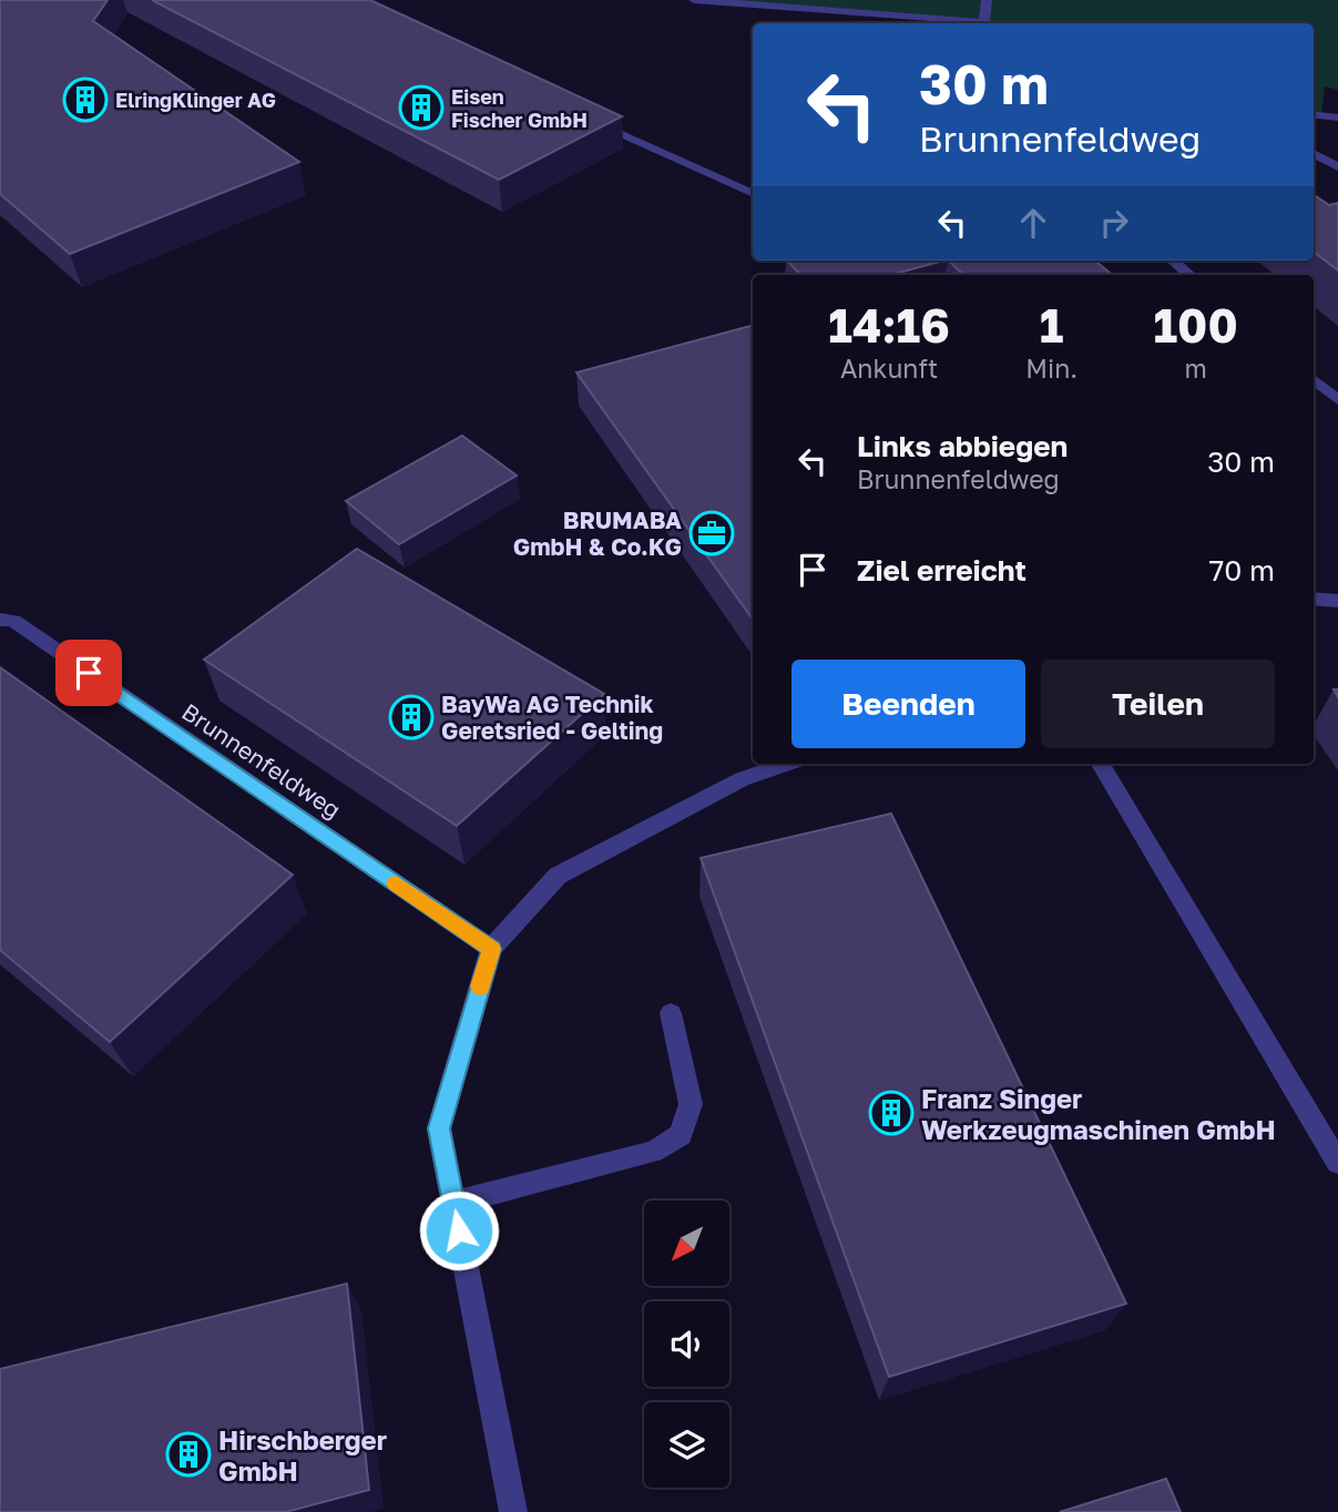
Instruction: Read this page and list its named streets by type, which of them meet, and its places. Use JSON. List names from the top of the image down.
{
  "streets": {
    "street": ["Brunnenfeldweg"]
  },
  "places": {
    "building": [
      "ElringKlinger AG",
      "Eisen Fischer GmbH",
      "BayWa AG Technik Geretsried - Gelting",
      "Franz Singer Werkzeugmaschinen GmbH",
      "Hirschberger GmbH"
    ],
    "office": ["BRUMABA GmbH & Co.KG"]
  },
  "north": "bottom left",
  "page": {
    "turn": ["30 m", "Brunnenfeldweg"],
    "eta": [
      "14:16",
      "Ankunft",
      "1",
      "Min.",
      "100",
      "m"
    ],
    "list": [
      {
        "name": "Links abbiegen",
        "note": "Brunnenfeldweg",
        "value": "30 m"
      },
      {
        "name": "Ziel erreicht",
        "value": "70 m"
      }
    ],
    "buttons": ["Beenden", "Teilen"]
  }
}
